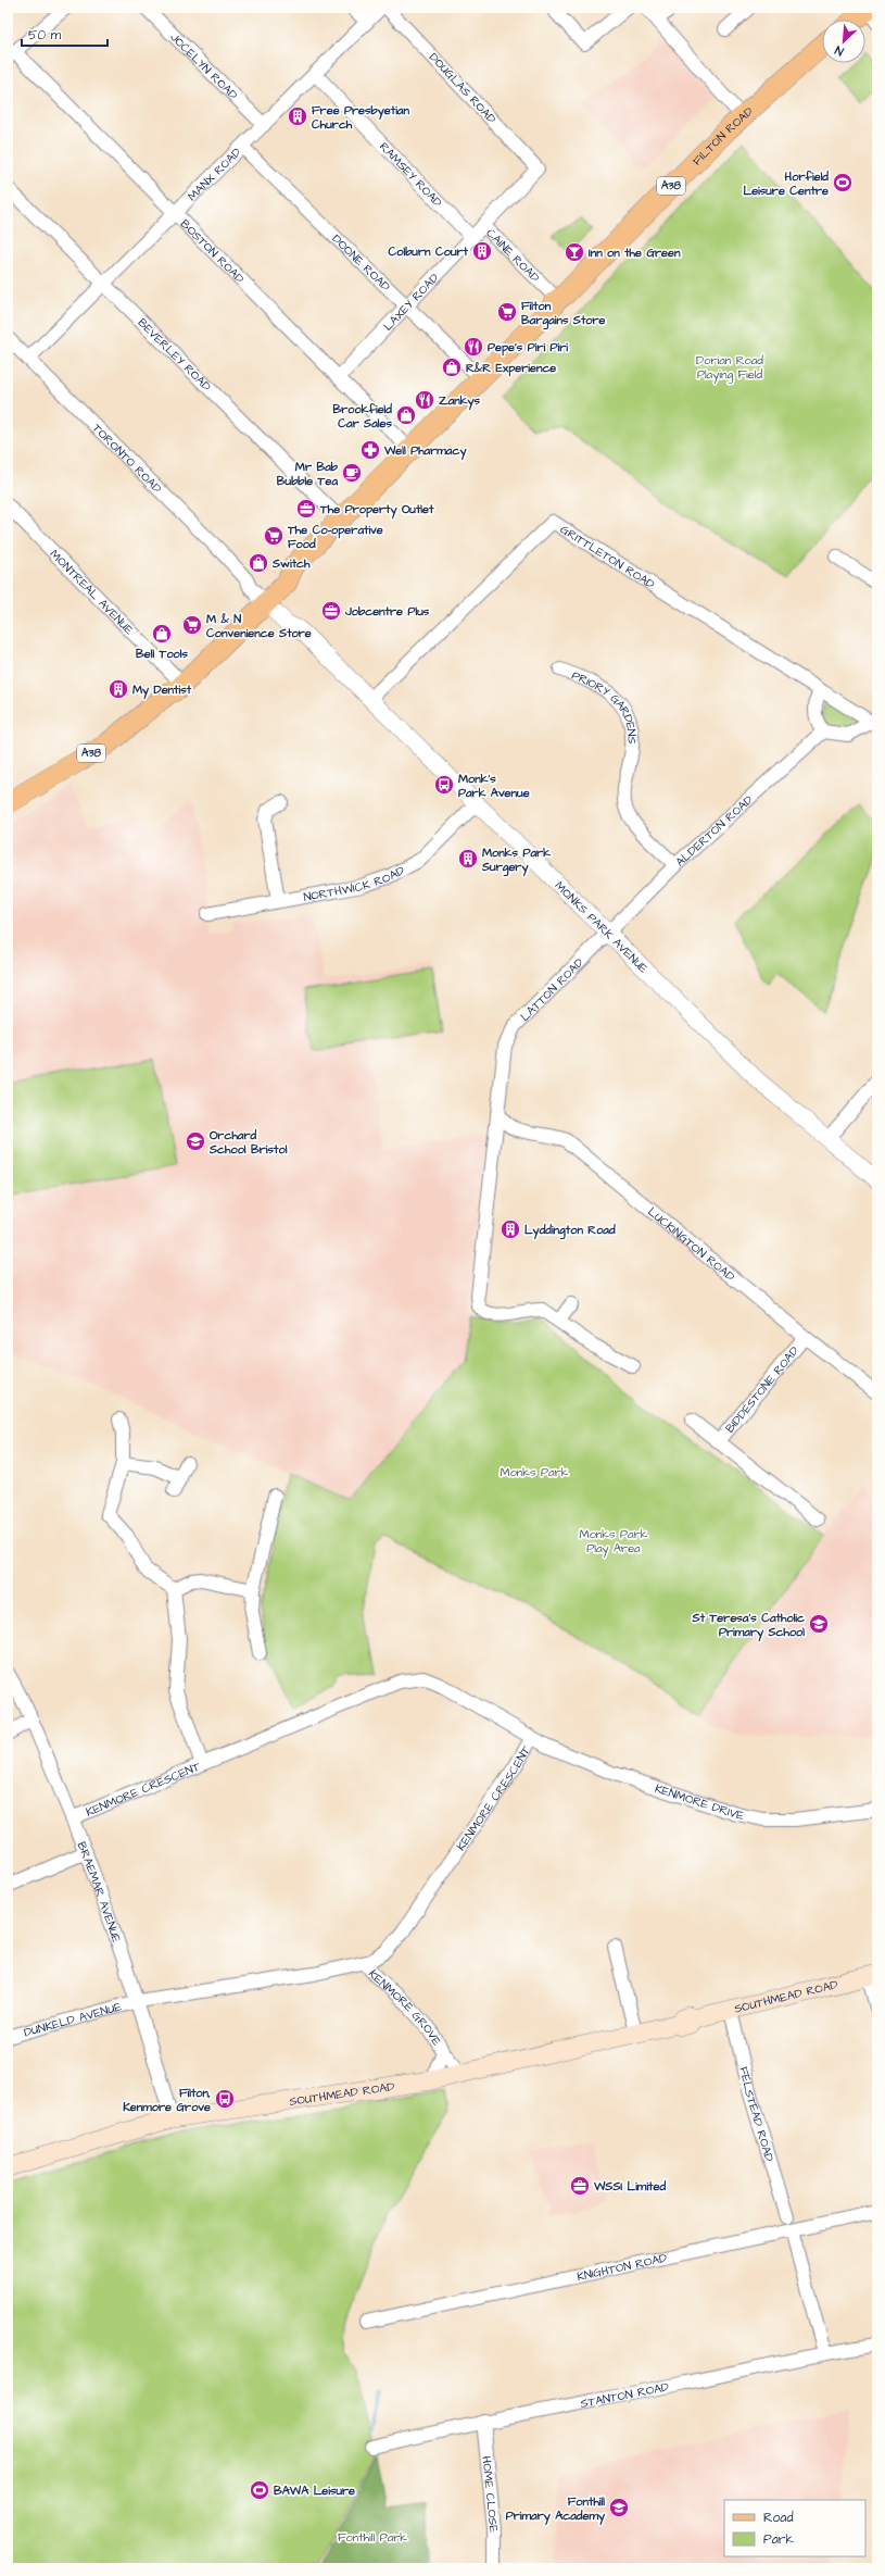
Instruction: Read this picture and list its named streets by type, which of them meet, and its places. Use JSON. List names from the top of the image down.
{
  "streets": {
    "main road": ["FILTON ROAD", "A38", "SOUTHMEAD ROAD"],
    "street": [
      "JOCELYN ROAD",
      "DOUGLAS ROAD",
      "MANX ROAD",
      "RAMSEY ROAD",
      "BOSTON ROAD",
      "CAINE ROAD",
      "DOONE ROAD",
      "LAXEY ROAD",
      "BEVERLEY ROAD",
      "TORONTO ROAD",
      "GRITTLETON ROAD",
      "MONTREAL AVENUE",
      "PRIORY GARDENS",
      "ALDERTON ROAD",
      "NORTHWICK ROAD",
      "MONKS PARK AVENUE",
      "LATTON ROAD",
      "LUCKINGTON ROAD",
      "BIDDESTONE ROAD",
      "KENMORE CRESCENT",
      "KENMORE DRIVE",
      "BRAEMAR AVENUE",
      "KENMORE GROVE",
      "DUNKELD AVENUE",
      "FELSTEAD ROAD",
      "KNIGHTON ROAD",
      "STANTON ROAD",
      "HOME CLOSE"
    ]
  },
  "crossings": [
    ["JOCELYN ROAD", "MANX ROAD"],
    ["DOUGLAS ROAD", "LAXEY ROAD"],
    ["FILTON ROAD", "BOSTON ROAD"],
    ["FILTON ROAD", "CAINE ROAD"],
    ["FILTON ROAD", "DOONE ROAD"],
    ["FILTON ROAD", "BEVERLEY ROAD"],
    ["FILTON ROAD", "TORONTO ROAD"],
    ["FILTON ROAD", "MONTREAL AVENUE"],
    ["FILTON ROAD", "MONKS PARK AVENUE"],
    ["MANX ROAD", "RAMSEY ROAD"],
    ["MANX ROAD", "BOSTON ROAD"],
    ["MANX ROAD", "DOONE ROAD"],
    ["MANX ROAD", "BEVERLEY ROAD"],
    ["MANX ROAD", "TORONTO ROAD"],
    ["RAMSEY ROAD", "LAXEY ROAD"],
    ["BOSTON ROAD", "LAXEY ROAD"],
    ["CAINE ROAD", "LAXEY ROAD"],
    ["DOONE ROAD", "LAXEY ROAD"],
    ["TORONTO ROAD", "MONKS PARK AVENUE"],
    ["GRITTLETON ROAD", "MONKS PARK AVENUE"],
    ["PRIORY GARDENS", "ALDERTON ROAD"],
    ["ALDERTON ROAD", "MONKS PARK AVENUE"],
    ["ALDERTON ROAD", "LATTON ROAD"],
    ["NORTHWICK ROAD", "MONKS PARK AVENUE"],
    ["MONKS PARK AVENUE", "LATTON ROAD"],
    ["LATTON ROAD", "LUCKINGTON ROAD"],
    ["LUCKINGTON ROAD", "BIDDESTONE ROAD"],
    ["KENMORE CRESCENT", "KENMORE DRIVE"],
    ["KENMORE CRESCENT", "BRAEMAR AVENUE"],
    ["KENMORE CRESCENT", "KENMORE GROVE"],
    ["KENMORE CRESCENT", "DUNKELD AVENUE"],
    ["BRAEMAR AVENUE", "SOUTHMEAD ROAD"],
    ["BRAEMAR AVENUE", "DUNKELD AVENUE"],
    ["SOUTHMEAD ROAD", "KENMORE GROVE"],
    ["SOUTHMEAD ROAD", "FELSTEAD ROAD"],
    ["STANTON ROAD", "HOME CLOSE"]
  ],
  "parks": [
    "Dorian Road Playing Field",
    "Monks Park",
    "Monks Park Play Area",
    "Fonthill Park"
  ],
  "places": {
    "building": [
      "Free Presbyetian Church",
      "Colburn Court",
      "My Dentist",
      "Monks Park Surgery",
      "Lyddington Road"
    ],
    "sports": ["Horfield Leisure Centre", "BAWA Leisure"],
    "bar": ["Inn on the Green"],
    "supermarket": ["Filton Bargains Store", "The Co-operative Food", "M & N Convenience Store"],
    "restaurant": ["Pepe's Piri Piri", "Zankys"],
    "shop": [
      "R&R Experience",
      "Brookfield Car Sales",
      "Switch",
      "Bell Tools"
    ],
    "pharmacy": ["Well Pharmacy"],
    "cafe": ["Mr Bab Bubble Tea"],
    "office": ["The Property Outlet", "Jobcentre Plus", "WSSI Limited"],
    "bus stop": ["Monk's Park Avenue", "Filton, Kenmore Grove"],
    "school or university": ["Orchard School Bristol", "St Teresa's Catholic Primary School", "Fonthill Primary Academy"]
  },
  "legend": ["Road", "Park"],
  "scale_bar": "50 m",
  "north": "bottom left"
}
